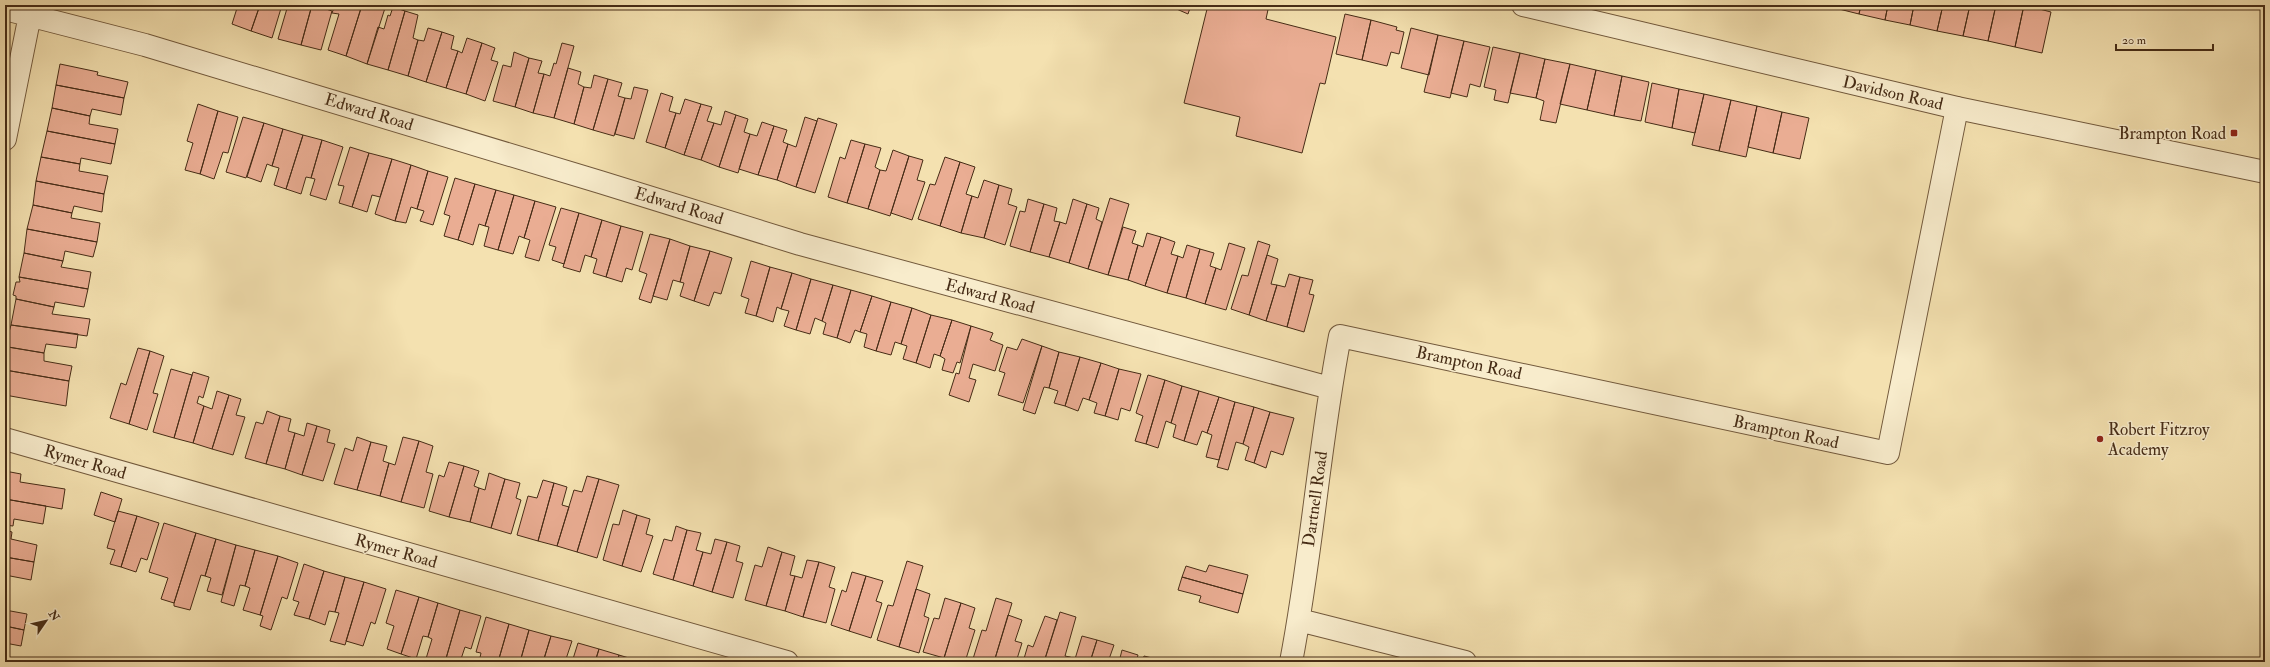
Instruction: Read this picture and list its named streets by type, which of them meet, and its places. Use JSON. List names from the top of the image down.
{
  "streets": {
    "street": [
      "Davidson Road",
      "Edward Road",
      "Brampton Road",
      "Rymer Road",
      "Dartnell Road"
    ]
  },
  "crossings": [
    ["Davidson Road", "Brampton Road"],
    ["Edward Road", "Dartnell Road"],
    ["Brampton Road", "Dartnell Road"]
  ],
  "places": {
    "transit": ["Brampton Road"],
    "other": ["Robert Fitzroy Academy"]
  },
  "scale_bar": "20 m",
  "north": "top right"
}
